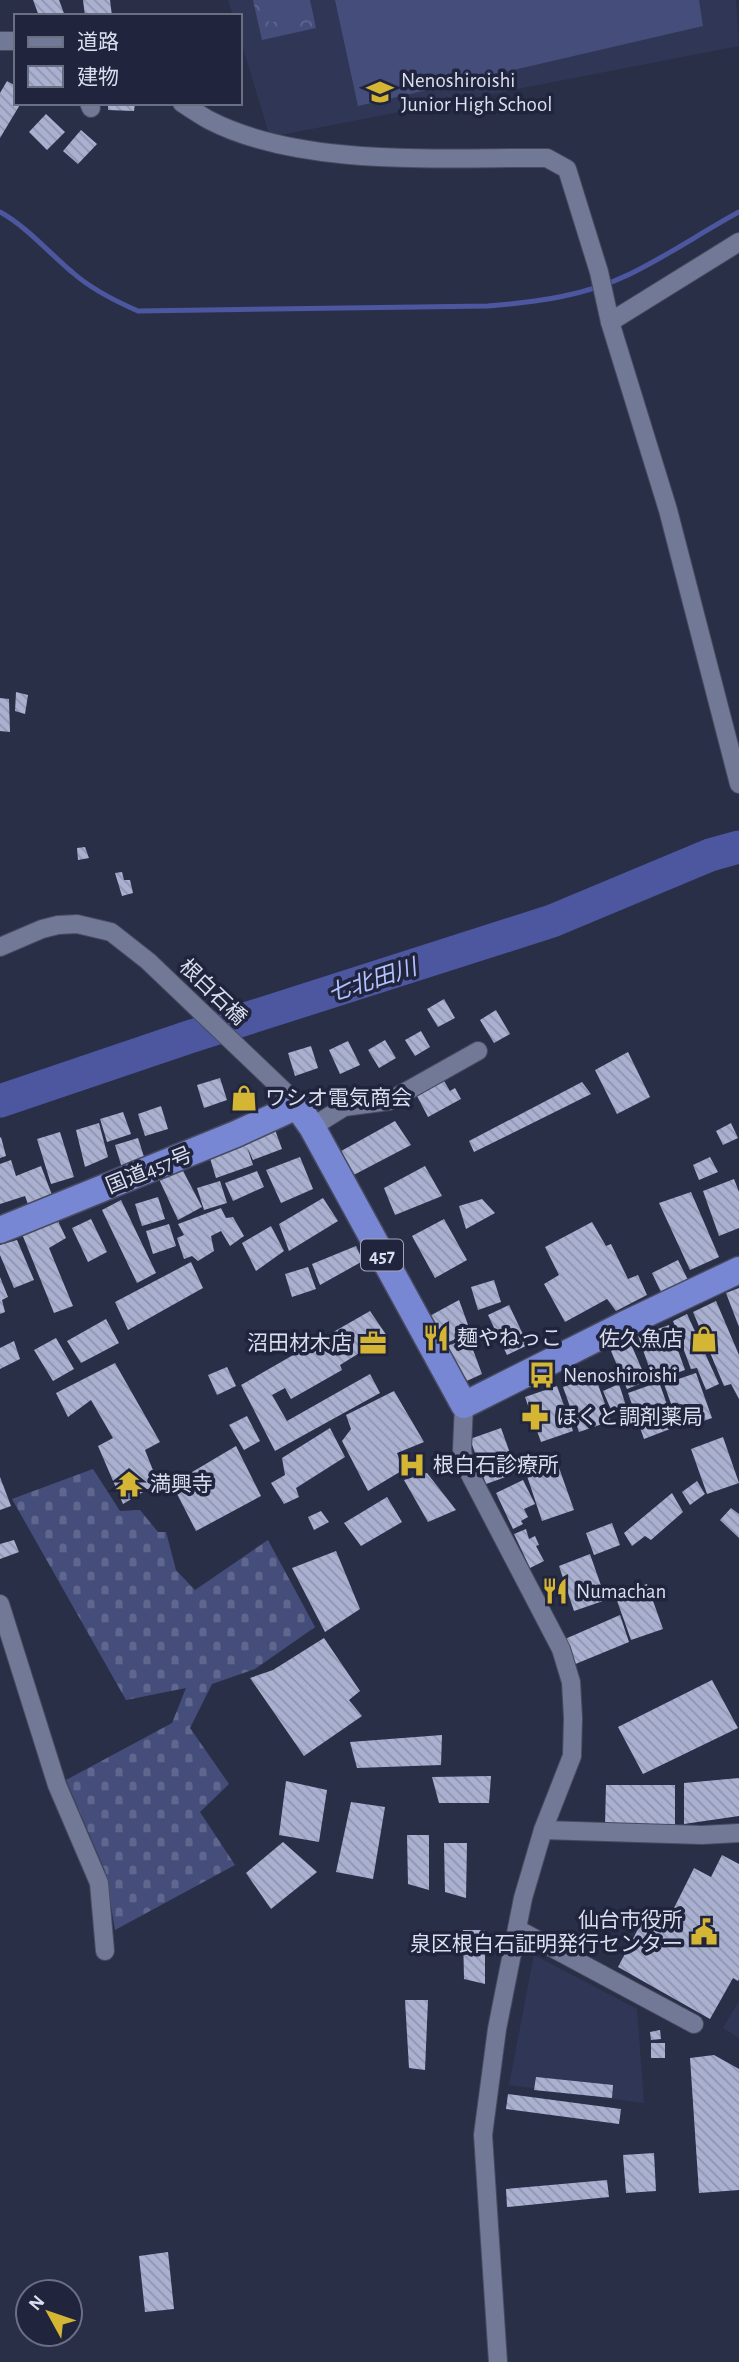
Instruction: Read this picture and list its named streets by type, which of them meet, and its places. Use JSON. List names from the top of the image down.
{
  "streets": {
    "highway": ["国道457号", "457"],
    "street": ["根白石橋"]
  },
  "crossings": [
    ["根白石橋", "国道457号"],
    ["根白石橋", "457"],
    ["国道457号", "457"]
  ],
  "water": ["七北田川"],
  "places": {
    "school or university": ["Nenoshiroishi Junior High School"],
    "shop": ["ワシオ電気商会", "佐久魚店"],
    "restaurant": ["麺やねっこ", "Numachan"],
    "office": ["沼田材木店"],
    "bus stop": ["Nenoshiroishi"],
    "pharmacy": ["ほくと調剤薬局"],
    "hospital": ["根白石診療所"],
    "temple": ["満興寺"],
    "public building": ["仙台市役所 泉区根白石証明発行センター"]
  },
  "legend": ["道路", "建物"],
  "north": "top left"
}
